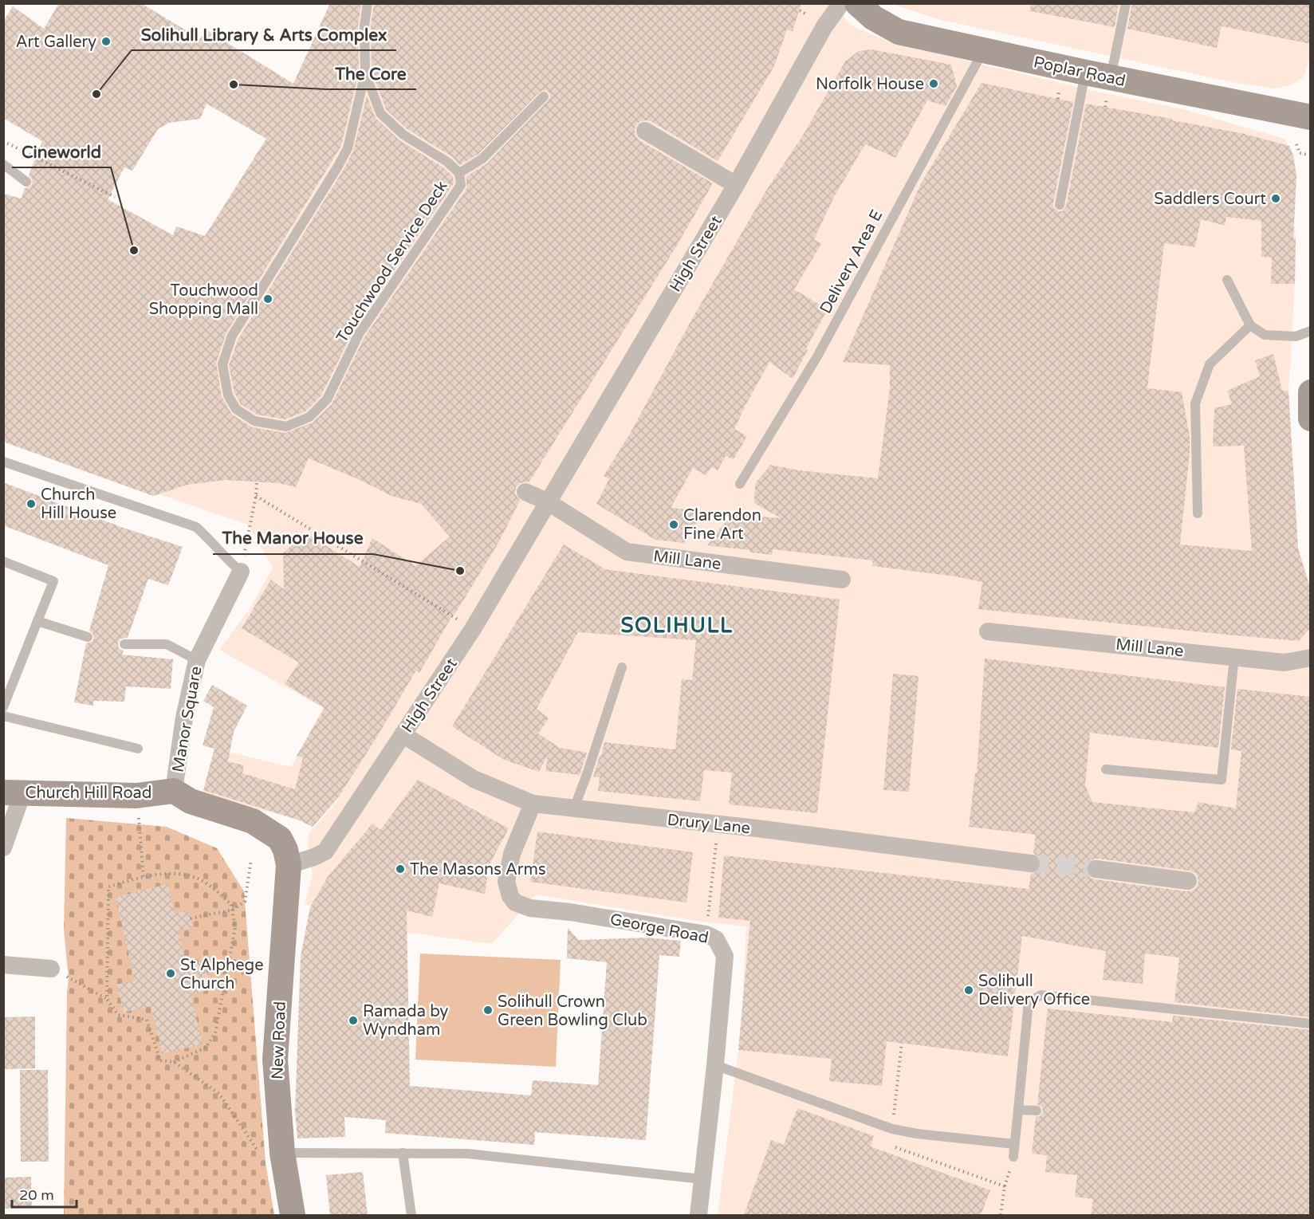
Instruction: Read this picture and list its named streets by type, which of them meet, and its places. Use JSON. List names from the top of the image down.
{
  "streets": {
    "street": [
      "Poplar Road",
      "High Street",
      "Mill Lane",
      "Manor Square",
      "Church Hill Road",
      "Drury Lane",
      "George Road",
      "New Road"
    ],
    "lane": ["Touchwood Service Deck", "Delivery Area E"]
  },
  "crossings": [
    ["Poplar Road", "Delivery Area E"],
    ["High Street", "Mill Lane"],
    ["High Street", "Drury Lane"],
    ["High Street", "New Road"],
    ["Manor Square", "Church Hill Road"],
    ["Drury Lane", "George Road"]
  ],
  "districts": ["SOLIHULL"],
  "places": [
    "Art Gallery",
    "Norfolk House",
    "The Core",
    "Solihull Library & Arts Complex",
    "Saddlers Court",
    "Cineworld",
    "Touchwood Shopping Mall",
    "Church Hill House",
    "Clarendon Fine Art",
    "The Manor House",
    "The Masons Arms",
    "St Alphege Church",
    "Solihull Delivery Office",
    "Solihull Crown Green Bowling Club",
    "Ramada by Wyndham"
  ],
  "scale_bar": "20 m"
}
